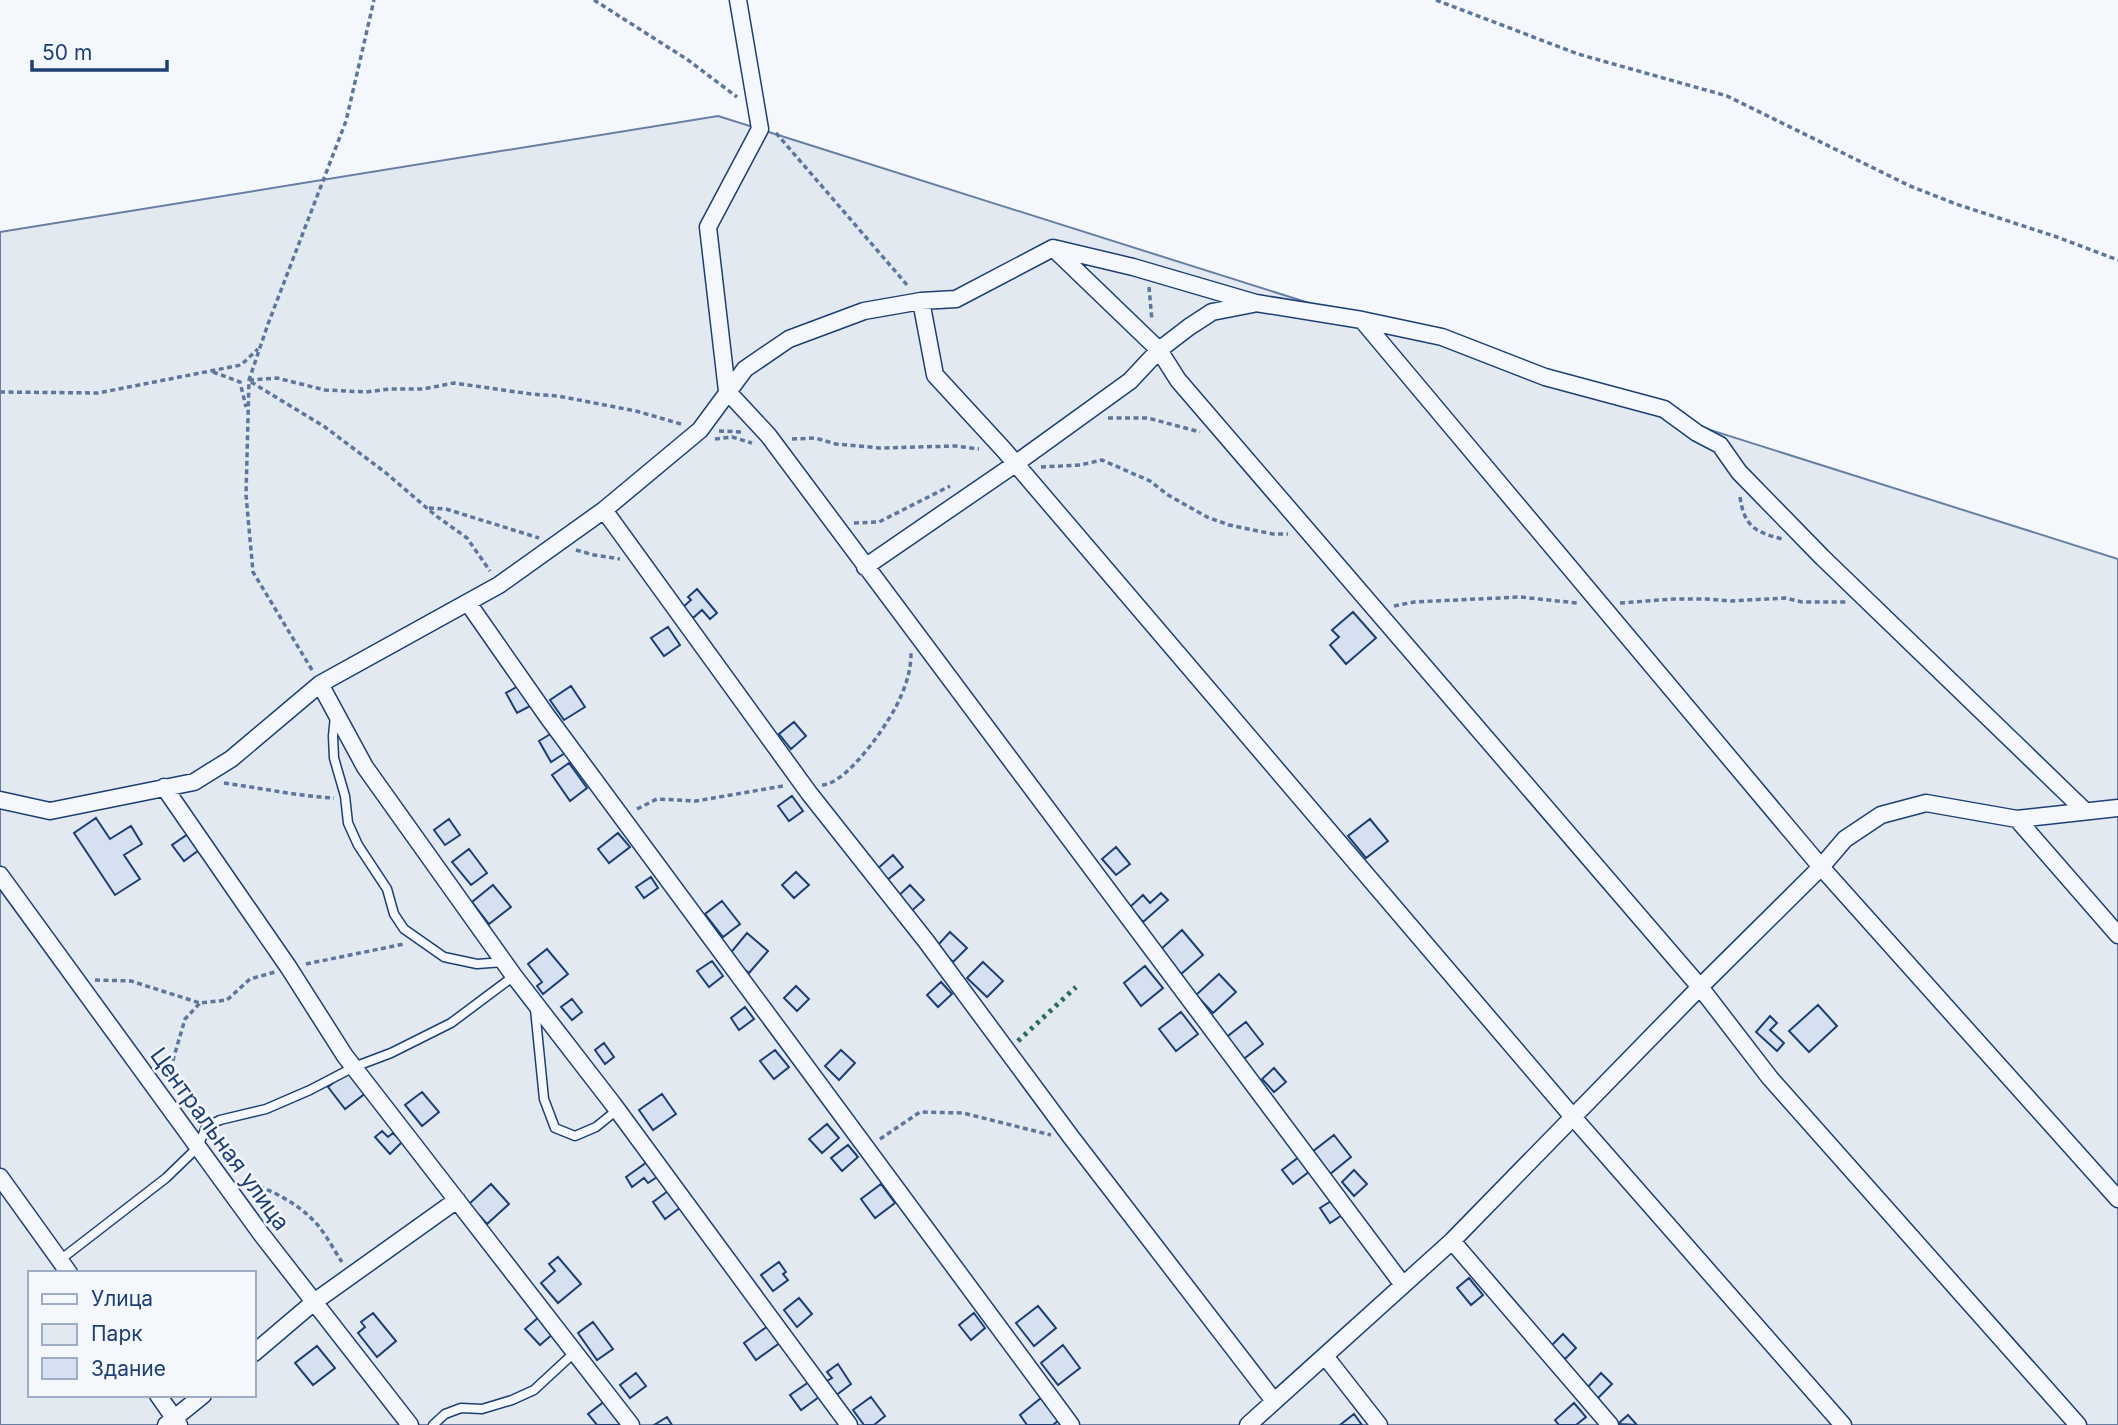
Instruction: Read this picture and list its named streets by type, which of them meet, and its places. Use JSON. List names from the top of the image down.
{
  "streets": {
    "street": ["Центральная улица"]
  },
  "legend": ["Улица", "Парк", "Здание"],
  "scale_bar": "50 m"
}
